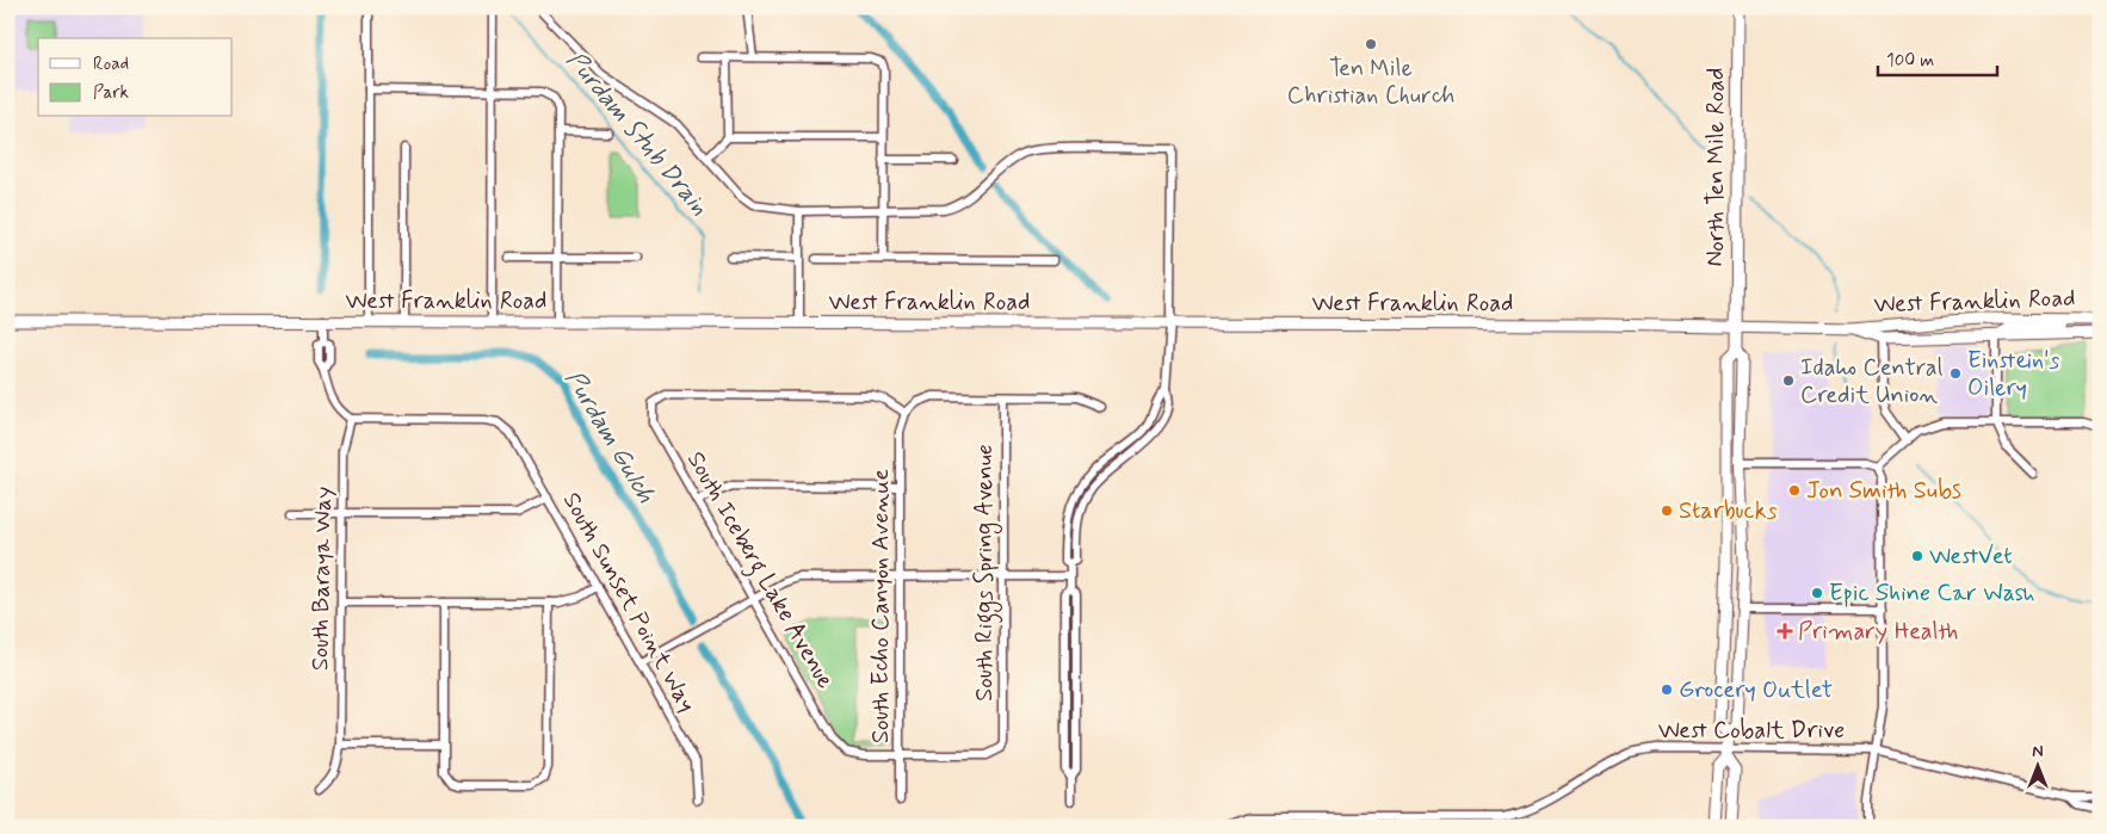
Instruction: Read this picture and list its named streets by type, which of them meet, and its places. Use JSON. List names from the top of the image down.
{
  "streets": {
    "main road": ["North Ten Mile Road", "West Franklin Road"],
    "street": [
      "South Iceberg Lake Avenue",
      "South Riggs Spring Avenue",
      "South Baraya Way",
      "South Sunset Point Way",
      "South Echo Canyon Avenue",
      "West Cobalt Drive"
    ]
  },
  "crossings": [
    ["North Ten Mile Road", "West Franklin Road"],
    ["South Iceberg Lake Avenue", "South Riggs Spring Avenue"],
    ["South Iceberg Lake Avenue", "South Echo Canyon Avenue"],
    ["South Riggs Spring Avenue", "South Echo Canyon Avenue"],
    ["South Baraya Way", "South Sunset Point Way"]
  ],
  "water": ["Purdam Stub Drain", "Purdam Gulch"],
  "places": {
    "other": [
      "Ten Mile Christian Church",
      "Einstein's Oilery",
      "Idaho Central Credit Union",
      "Jon Smith Subs",
      "Starbucks",
      "WestVet",
      "Epic Shine Car Wash",
      "Grocery Outlet"
    ],
    "health": ["Primary Health"]
  },
  "legend": ["Road", "Park"],
  "scale_bar": "100 m",
  "north": "top"
}
